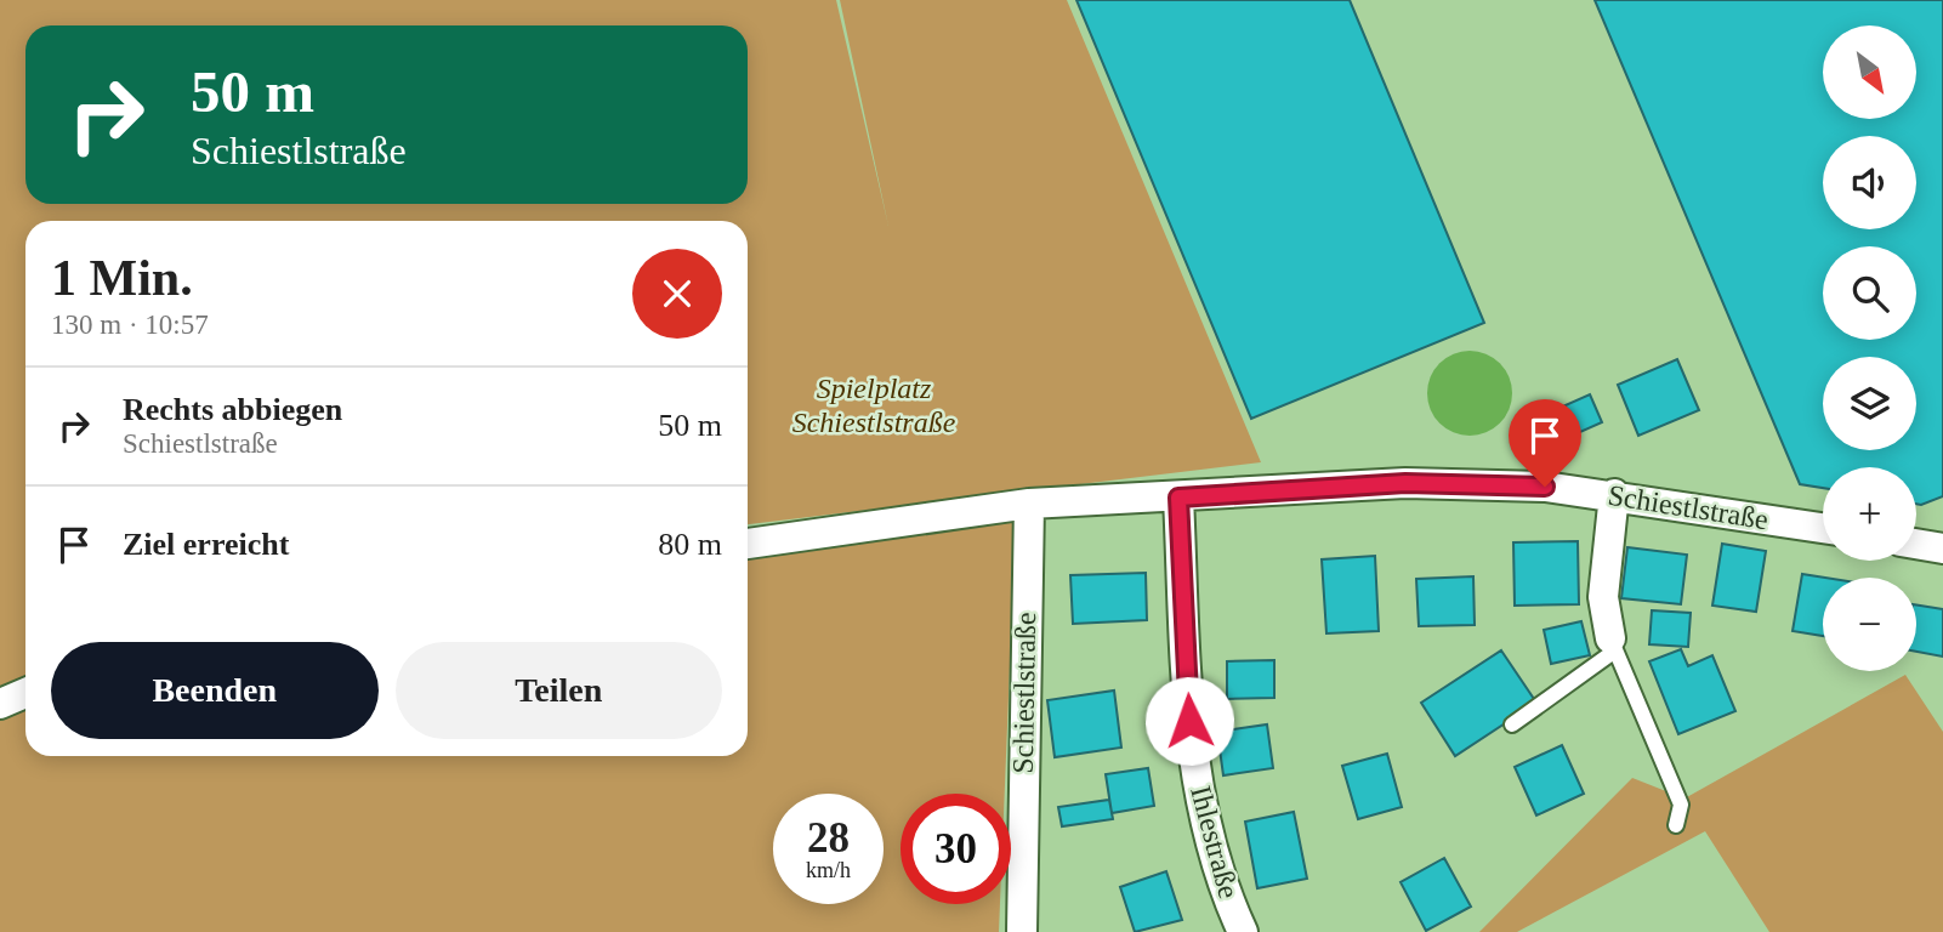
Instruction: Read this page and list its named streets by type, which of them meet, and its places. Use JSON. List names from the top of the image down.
{
  "streets": {
    "street": ["Schiestlstraße", "Ihlestraße"]
  },
  "crossings": [
    ["Schiestlstraße", "Ihlestraße"]
  ],
  "parks": ["Spielplatz Schiestlstraße"],
  "north": "bottom right",
  "page": {
    "map_buttons": ["+", "−"],
    "turn": ["50 m", "Schiestlstraße"],
    "heading": ["1 Min.", "130 m · 10:57"],
    "list": [
      {
        "name": "Rechts abbiegen",
        "note": "Schiestlstraße",
        "value": "50 m"
      },
      {
        "name": "Ziel erreicht",
        "value": "80 m"
      }
    ],
    "buttons": ["Beenden", "Teilen"],
    "speed": "28 km/h",
    "limit": "30"
  }
}
